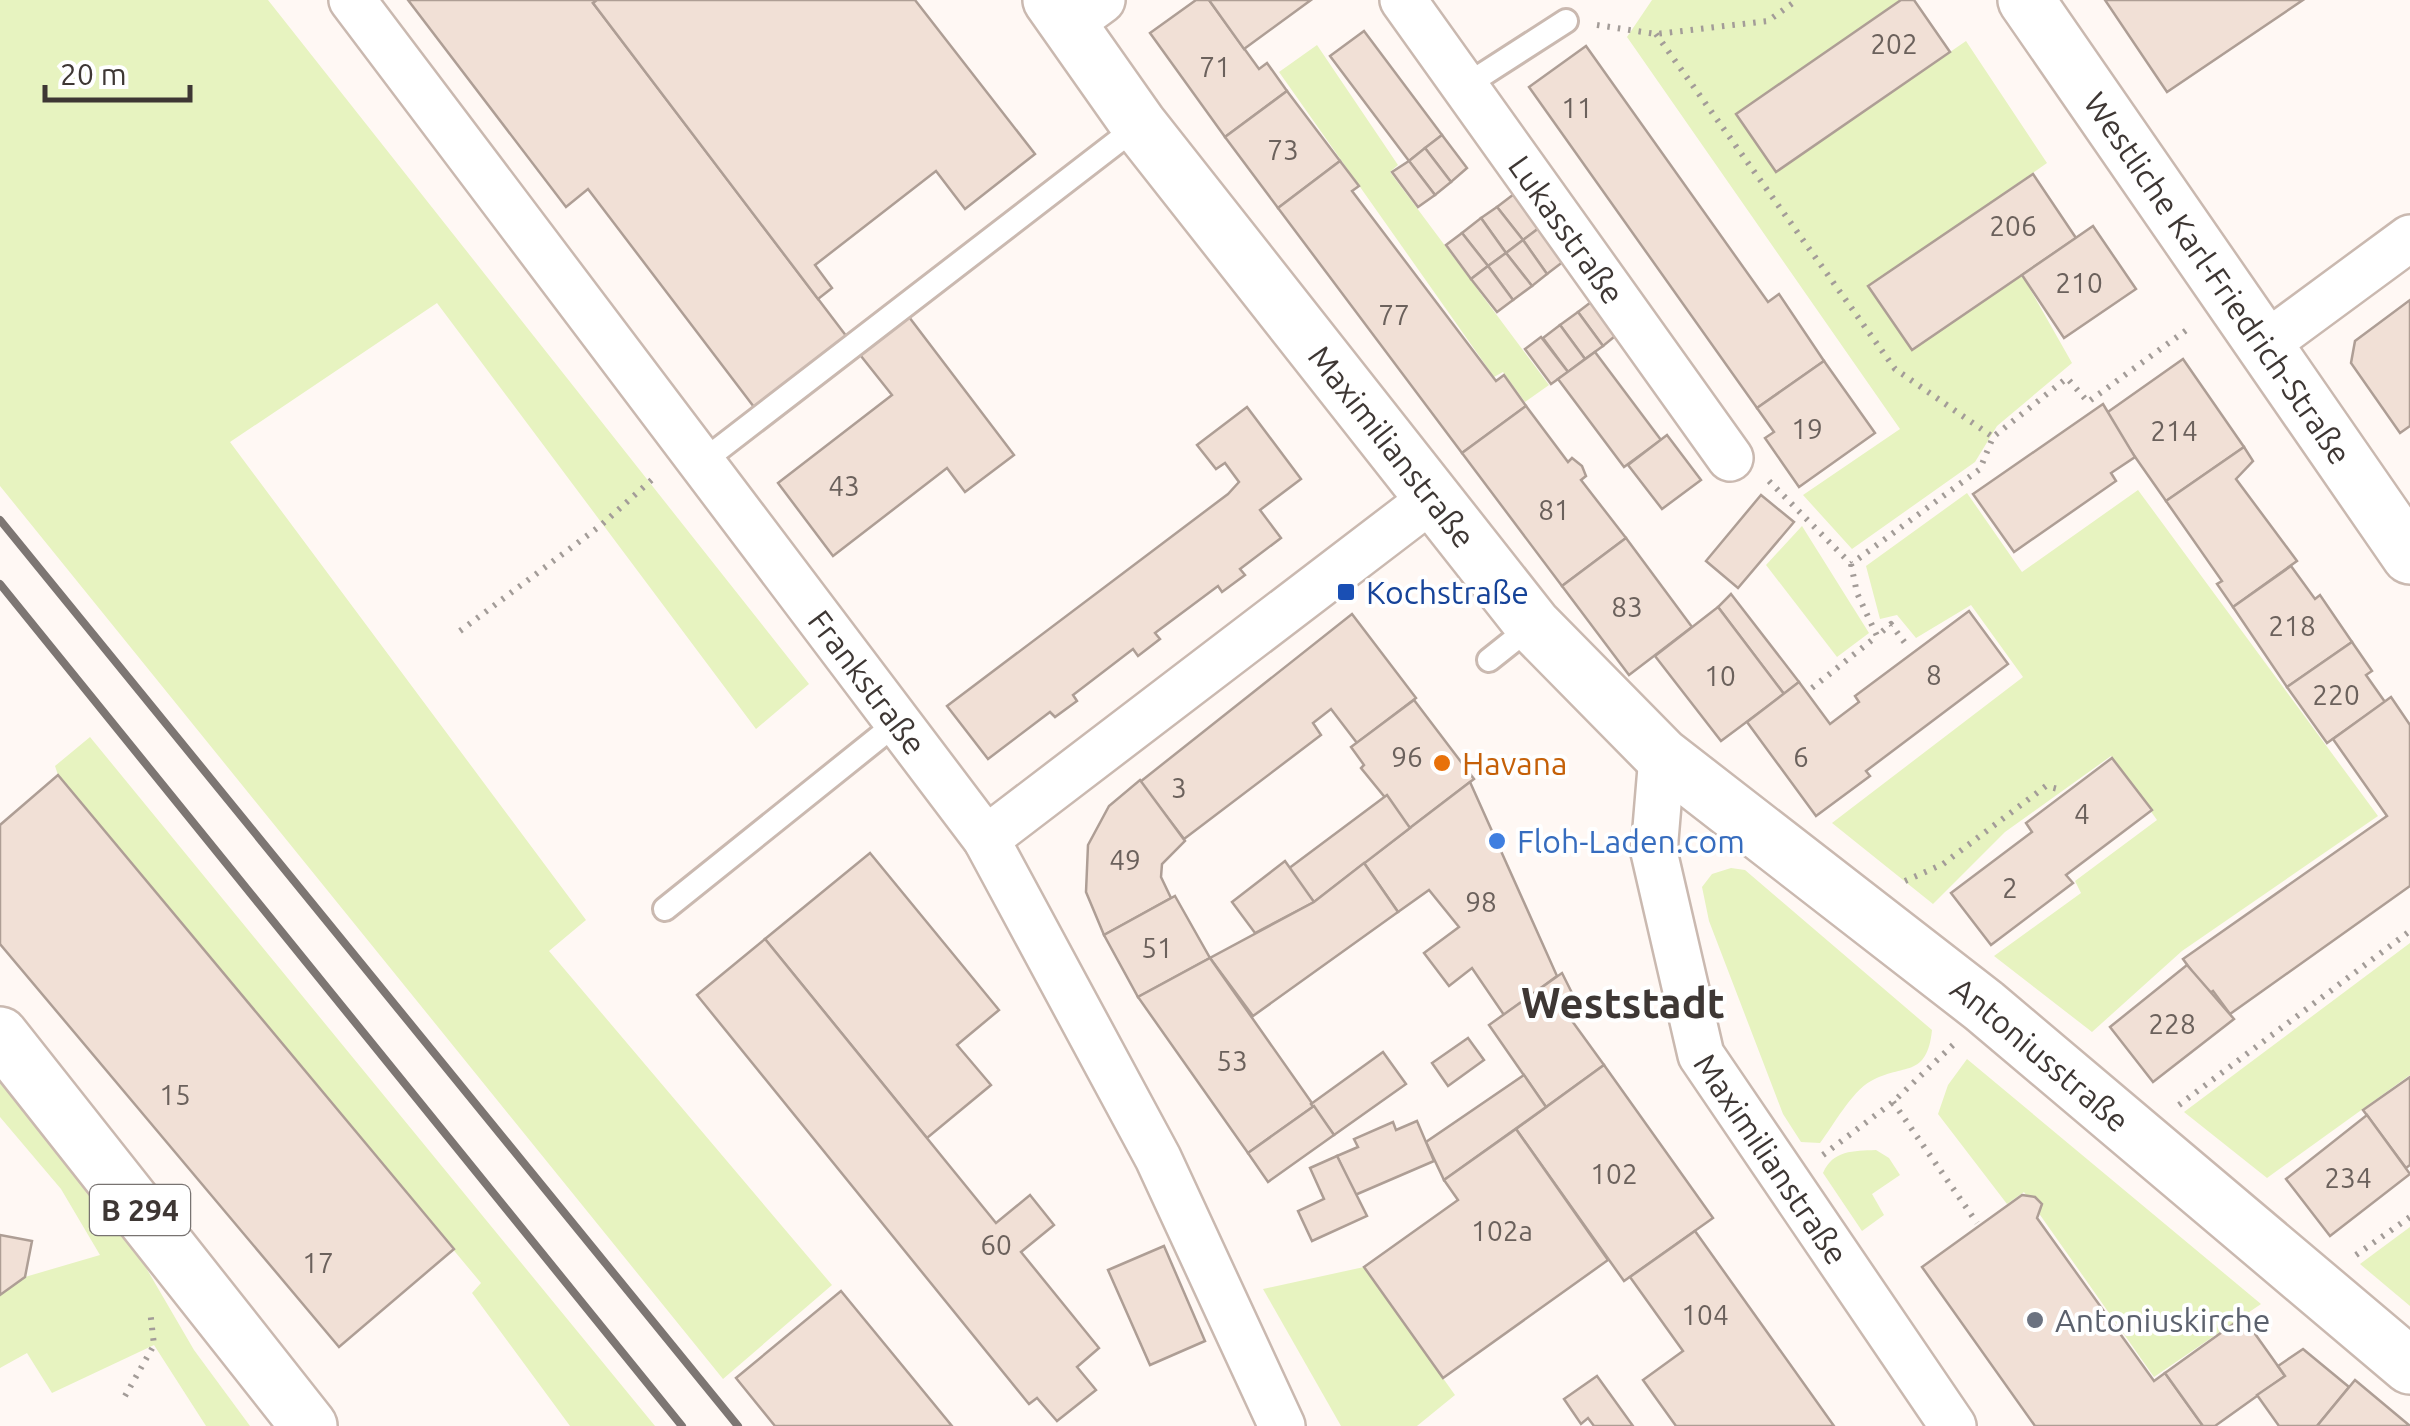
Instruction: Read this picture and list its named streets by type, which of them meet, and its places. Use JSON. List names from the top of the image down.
{
  "streets": {
    "street": [
      "Lukasstraße",
      "Westliche Karl-Friedrich-Straße",
      "Maximilianstraße",
      "Frankstraße",
      "Antoniusstraße",
      "B 294"
    ]
  },
  "crossings": [
    ["Maximilianstraße", "Antoniusstraße"]
  ],
  "districts": ["Weststadt"],
  "places": {
    "transit": ["Kochstraße"],
    "other": ["Havana", "Floh-Laden.com", "Antoniuskirche"]
  },
  "house_numbers": [
    "202",
    "71",
    "11",
    "73",
    "206",
    "210",
    "77",
    "19",
    "214",
    "43",
    "81",
    "83",
    "218",
    "8",
    "10",
    "220",
    "96",
    "6",
    "3",
    "4",
    "49",
    "2",
    "98",
    "51",
    "228",
    "53",
    "15",
    "102",
    "234",
    "102a",
    "60",
    "17",
    "104"
  ],
  "scale_bar": "20 m"
}
